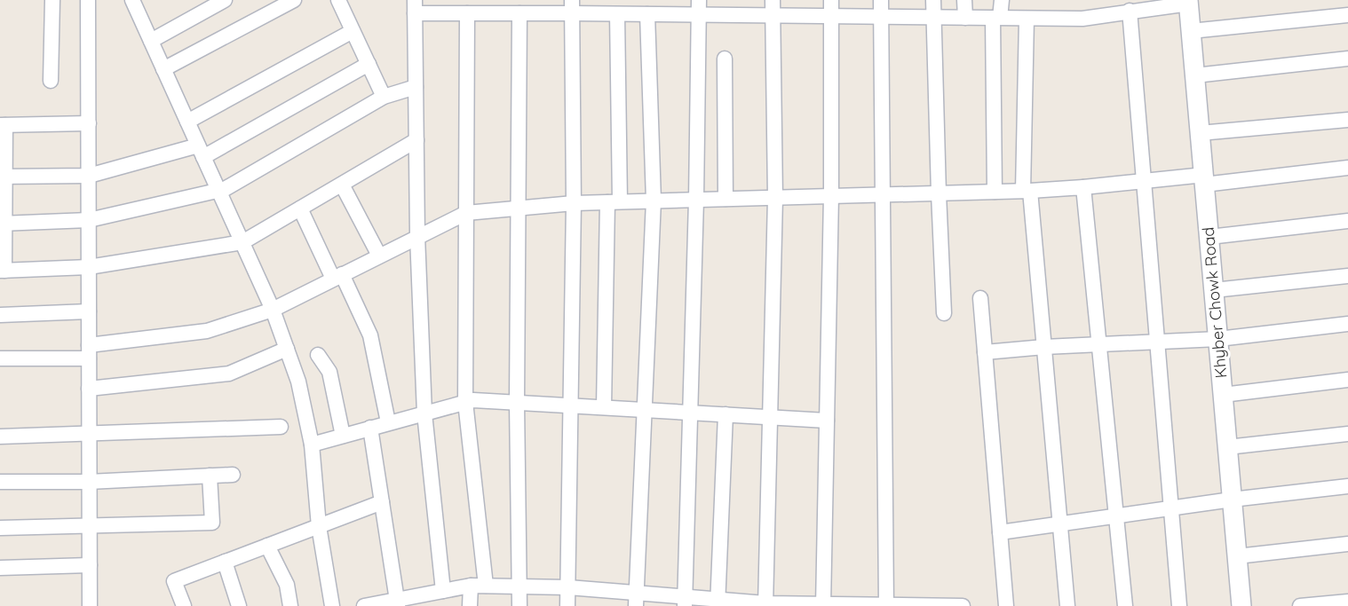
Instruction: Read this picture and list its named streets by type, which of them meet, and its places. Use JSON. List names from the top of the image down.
{
  "streets": {
    "street": ["Khyber Chowk Road"]
  }
}
